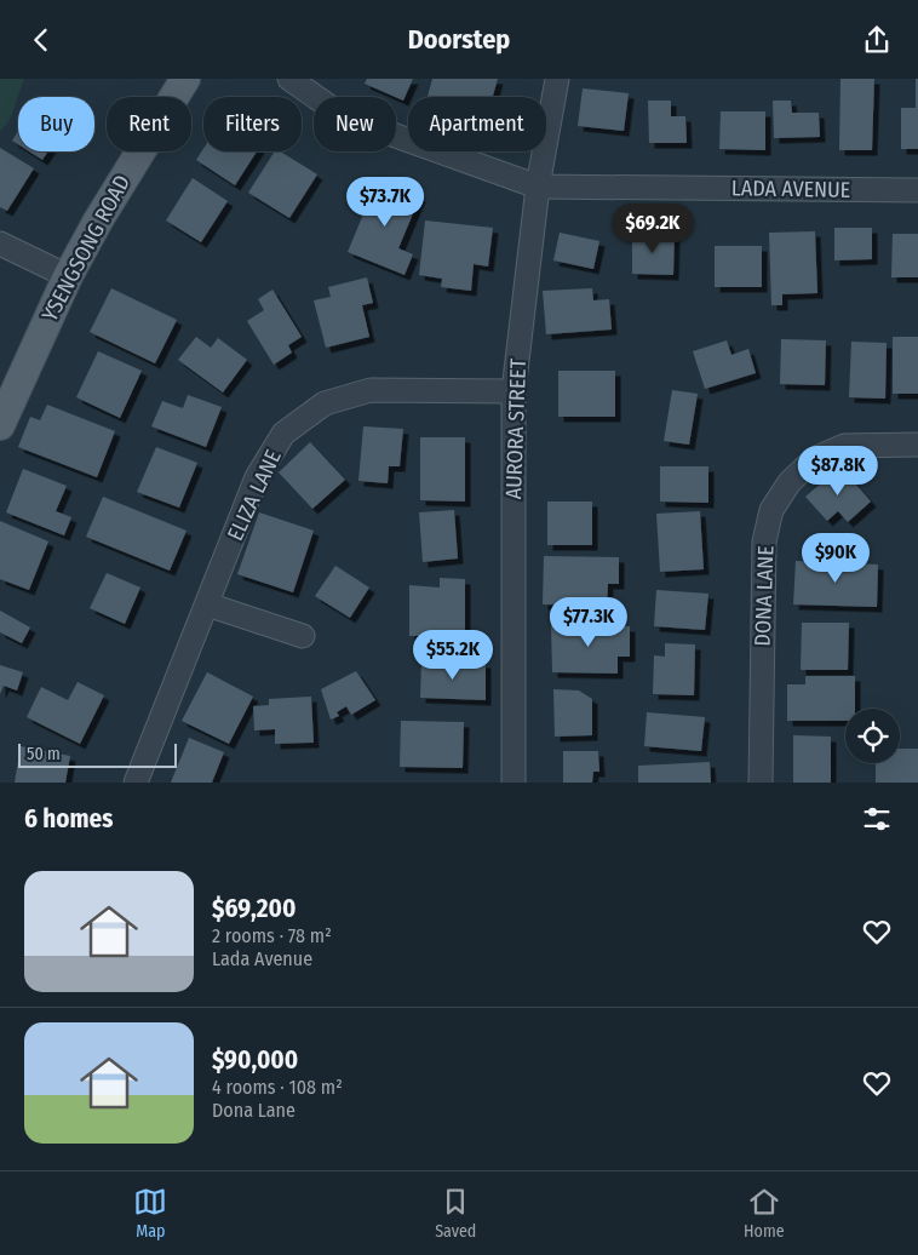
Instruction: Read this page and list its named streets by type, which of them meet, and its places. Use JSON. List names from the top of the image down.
{
  "streets": {
    "main road": ["YSENGSONG ROAD"],
    "street": [
      "LADA AVENUE",
      "AURORA STREET",
      "ELIZA LANE",
      "DONA LANE"
    ]
  },
  "crossings": [
    ["LADA AVENUE", "AURORA STREET"],
    ["AURORA STREET", "ELIZA LANE"]
  ],
  "scale_bar": "50 m",
  "page": {
    "header": "Doorstep",
    "chip": [
      "Buy",
      "Rent",
      "Filters",
      "New",
      "Apartment"
    ],
    "price": [
      "$73.7K",
      "$69.2K",
      "$87.8K",
      "$90K",
      "$77.3K",
      "$55.2K"
    ],
    "scale": "50 m",
    "heading": "6 homes",
    "list": [
      {
        "name": "$69,200",
        "note": "2 rooms · 78 m² · Lada Avenue"
      },
      {
        "name": "$90,000",
        "note": "4 rooms · 108 m² · Dona Lane"
      }
    ],
    "tabs": ["Map", "Saved", "Home"]
  }
}
